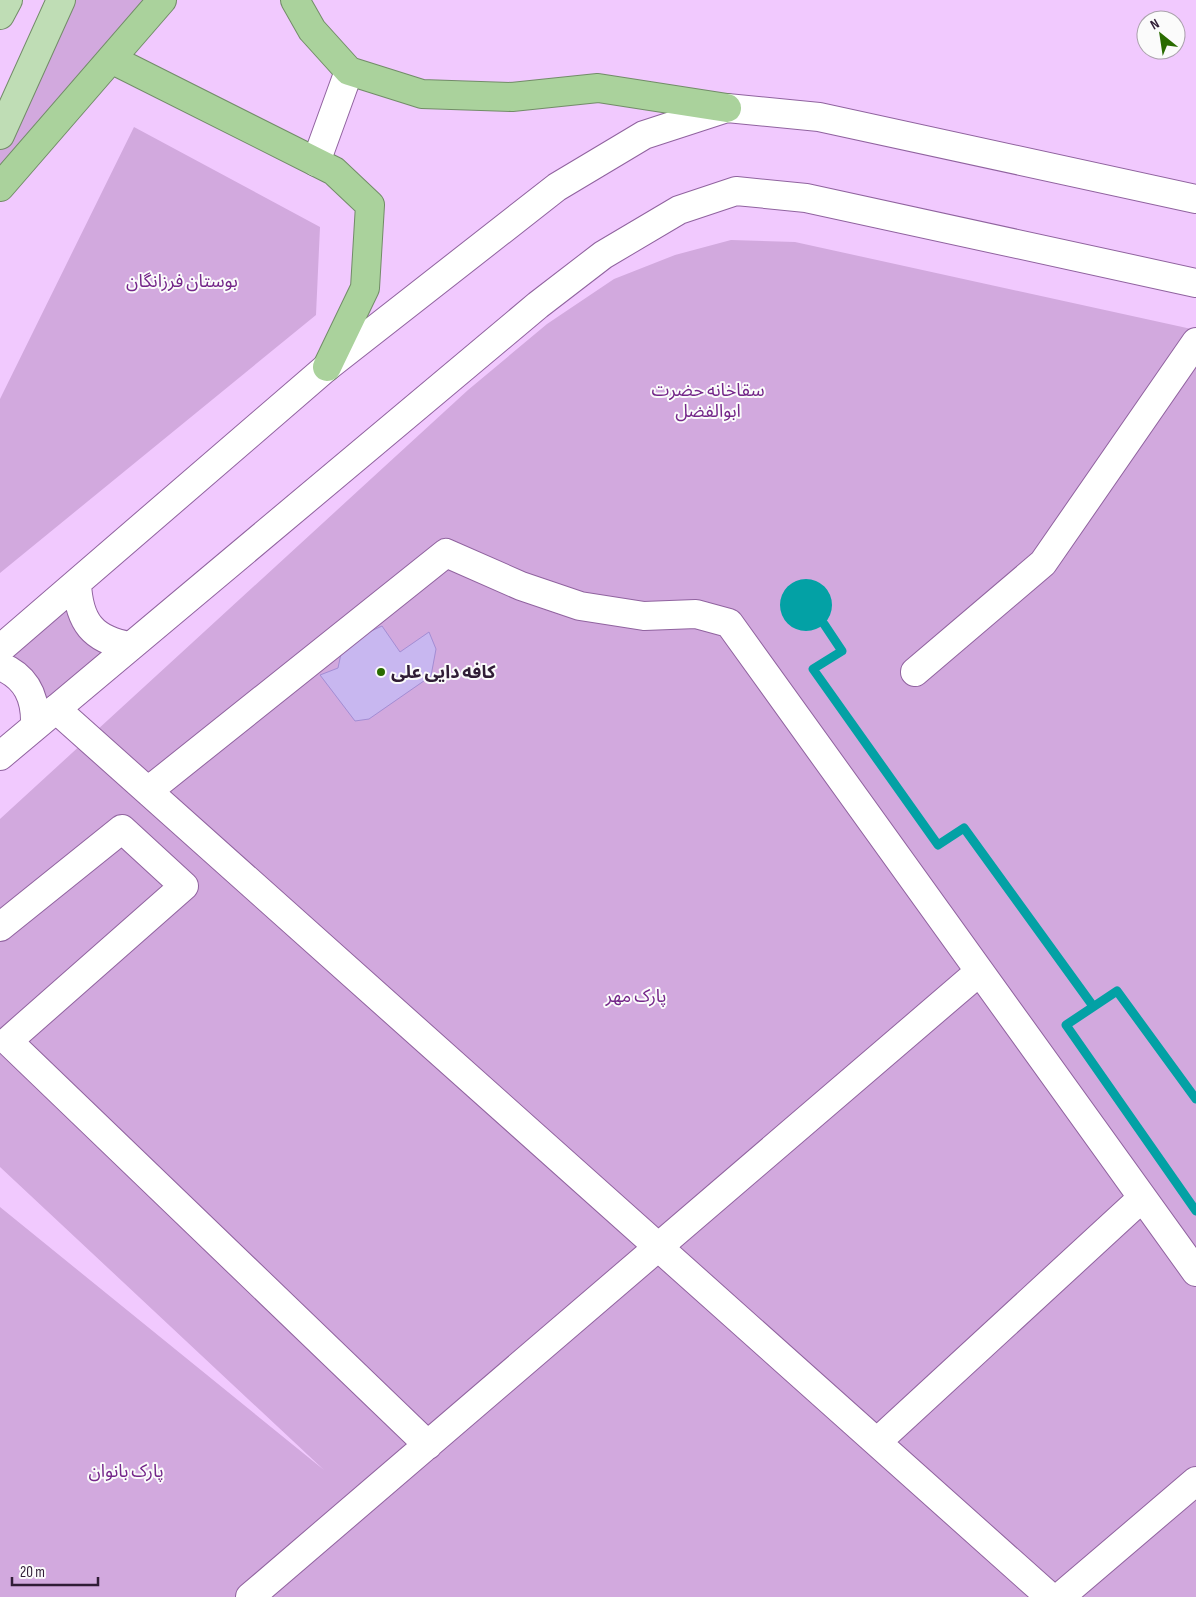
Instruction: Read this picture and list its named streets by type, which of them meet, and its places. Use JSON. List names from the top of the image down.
{
  "parks": [
    "بوستان فرزانگان",
    "سقاخانه حضرت ابوالفضل",
    "پارک مهر",
    "پارک بانوان"
  ],
  "places": ["کافه دایی علی"],
  "scale_bar": "20 m",
  "north": "top left"
}
